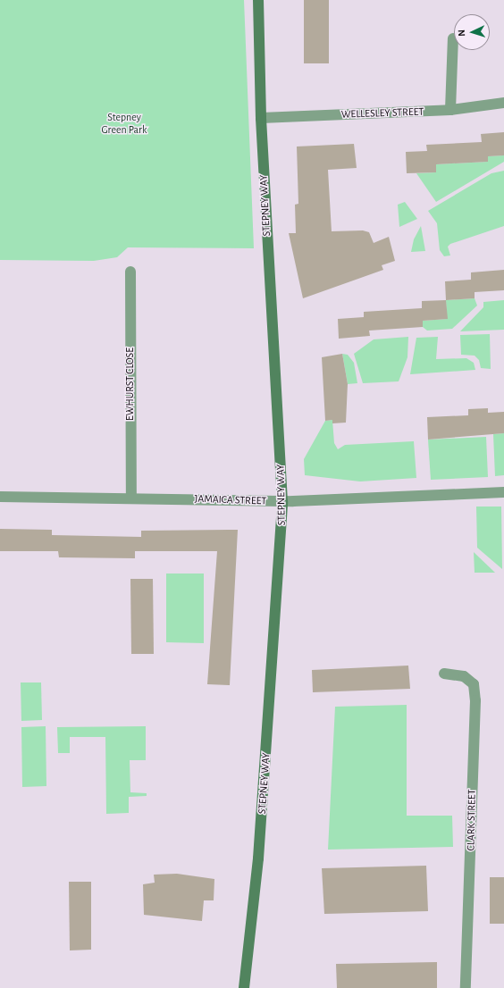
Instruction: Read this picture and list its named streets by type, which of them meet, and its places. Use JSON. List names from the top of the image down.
{
  "streets": {
    "street": [
      "WELLESLEY STREET",
      "STEPNEY WAY",
      "EWHURST CLOSE",
      "JAMAICA STREET",
      "CLARK STREET"
    ]
  },
  "crossings": [
    ["WELLESLEY STREET", "STEPNEY WAY"],
    ["STEPNEY WAY", "JAMAICA STREET"],
    ["EWHURST CLOSE", "JAMAICA STREET"]
  ],
  "parks": ["Stepney Green Park"],
  "north": "left"
}
